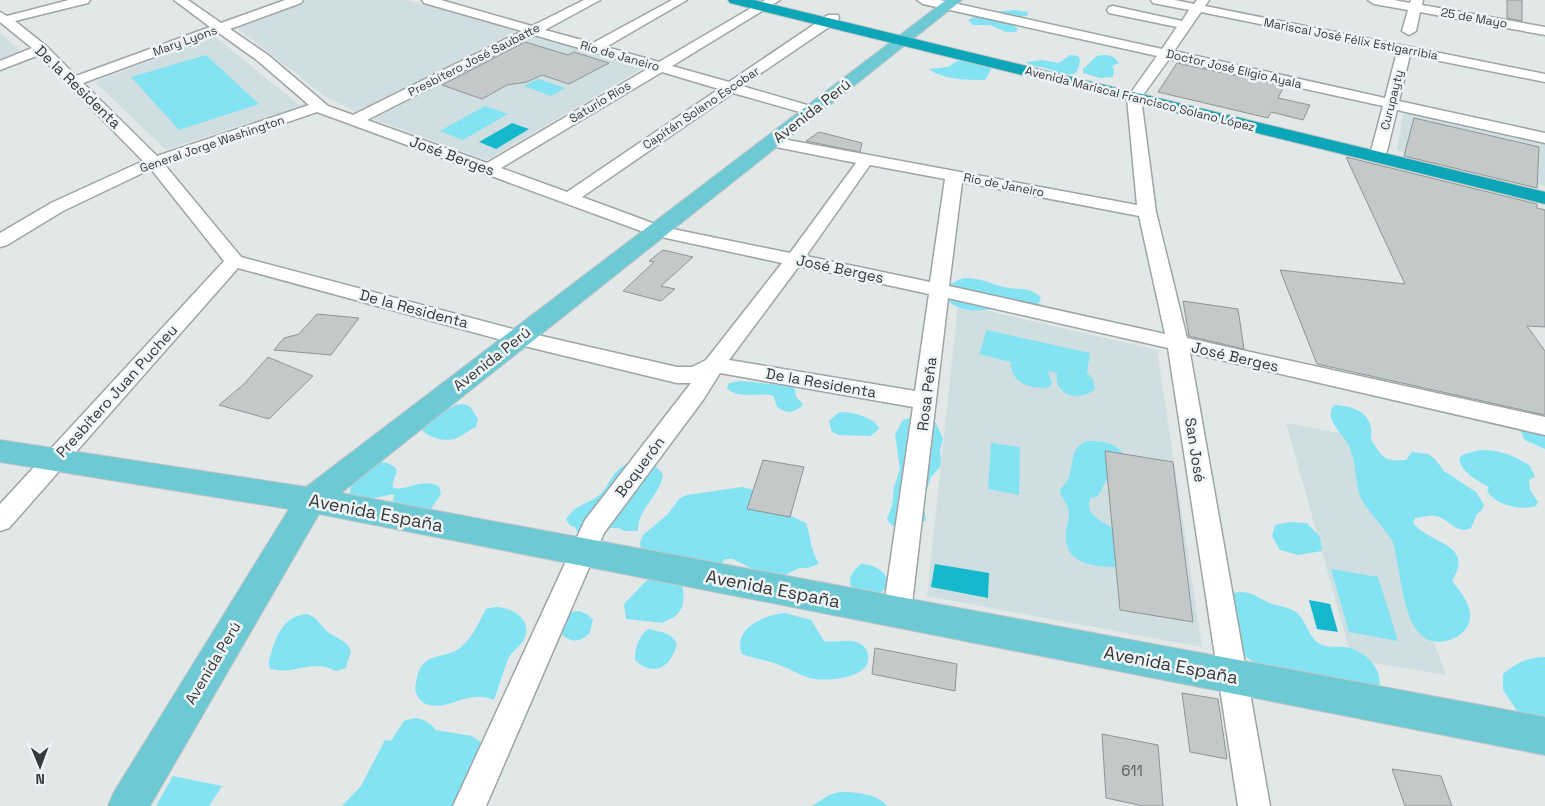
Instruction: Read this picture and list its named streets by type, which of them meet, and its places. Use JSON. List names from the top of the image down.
{
  "streets": {
    "highway": ["Avenida Mariscal Francisco Solano López"],
    "main road": ["Avenida Perú", "Avenida España"],
    "street": [
      "25 de Mayo",
      "Mariscal José Félix Estigarribia",
      "Mary Lyons",
      "Río de Janeiro",
      "Presbítero José Saubatte",
      "Doctor José Eligio Ayala",
      "De la Residenta",
      "Curupayty",
      "Saturio Ríos",
      "Capitán Solano Escobar",
      "General Jorge Washington",
      "José Berges",
      "Presbítero Juan Pucheu",
      "Rosa Peña",
      "San José",
      "Boquerón"
    ]
  },
  "crossings": [
    ["Mariscal José Félix Estigarribia", "Curupayty"],
    ["Mary Lyons", "De la Residenta"],
    ["Mary Lyons", "José Berges"],
    ["Río de Janeiro", "Presbítero José Saubatte"],
    ["Río de Janeiro", "Saturio Ríos"],
    ["Río de Janeiro", "Capitán Solano Escobar"],
    ["Río de Janeiro", "Avenida Perú"],
    ["Río de Janeiro", "Rosa Peña"],
    ["Río de Janeiro", "San José"],
    ["Presbítero José Saubatte", "José Berges"],
    ["Doctor José Eligio Ayala", "Curupayty"],
    ["Doctor José Eligio Ayala", "Avenida Perú"],
    ["De la Residenta", "Avenida Perú"],
    ["De la Residenta", "General Jorge Washington"],
    ["De la Residenta", "Presbítero Juan Pucheu"],
    ["De la Residenta", "Rosa Peña"],
    ["De la Residenta", "Boquerón"],
    ["Avenida Mariscal Francisco Solano López", "Curupayty"],
    ["Avenida Mariscal Francisco Solano López", "Avenida Perú"],
    ["Avenida Mariscal Francisco Solano López", "San José"],
    ["Saturio Ríos", "José Berges"],
    ["Capitán Solano Escobar", "José Berges"],
    ["Avenida Perú", "José Berges"],
    ["Avenida Perú", "Avenida España"],
    ["General Jorge Washington", "José Berges"],
    ["José Berges", "Rosa Peña"],
    ["José Berges", "San José"],
    ["Presbítero Juan Pucheu", "Avenida España"],
    ["Rosa Peña", "Avenida España"],
    ["San José", "Avenida España"],
    ["Boquerón", "Avenida España"]
  ],
  "house_numbers": ["611"],
  "north": "bottom"
}
